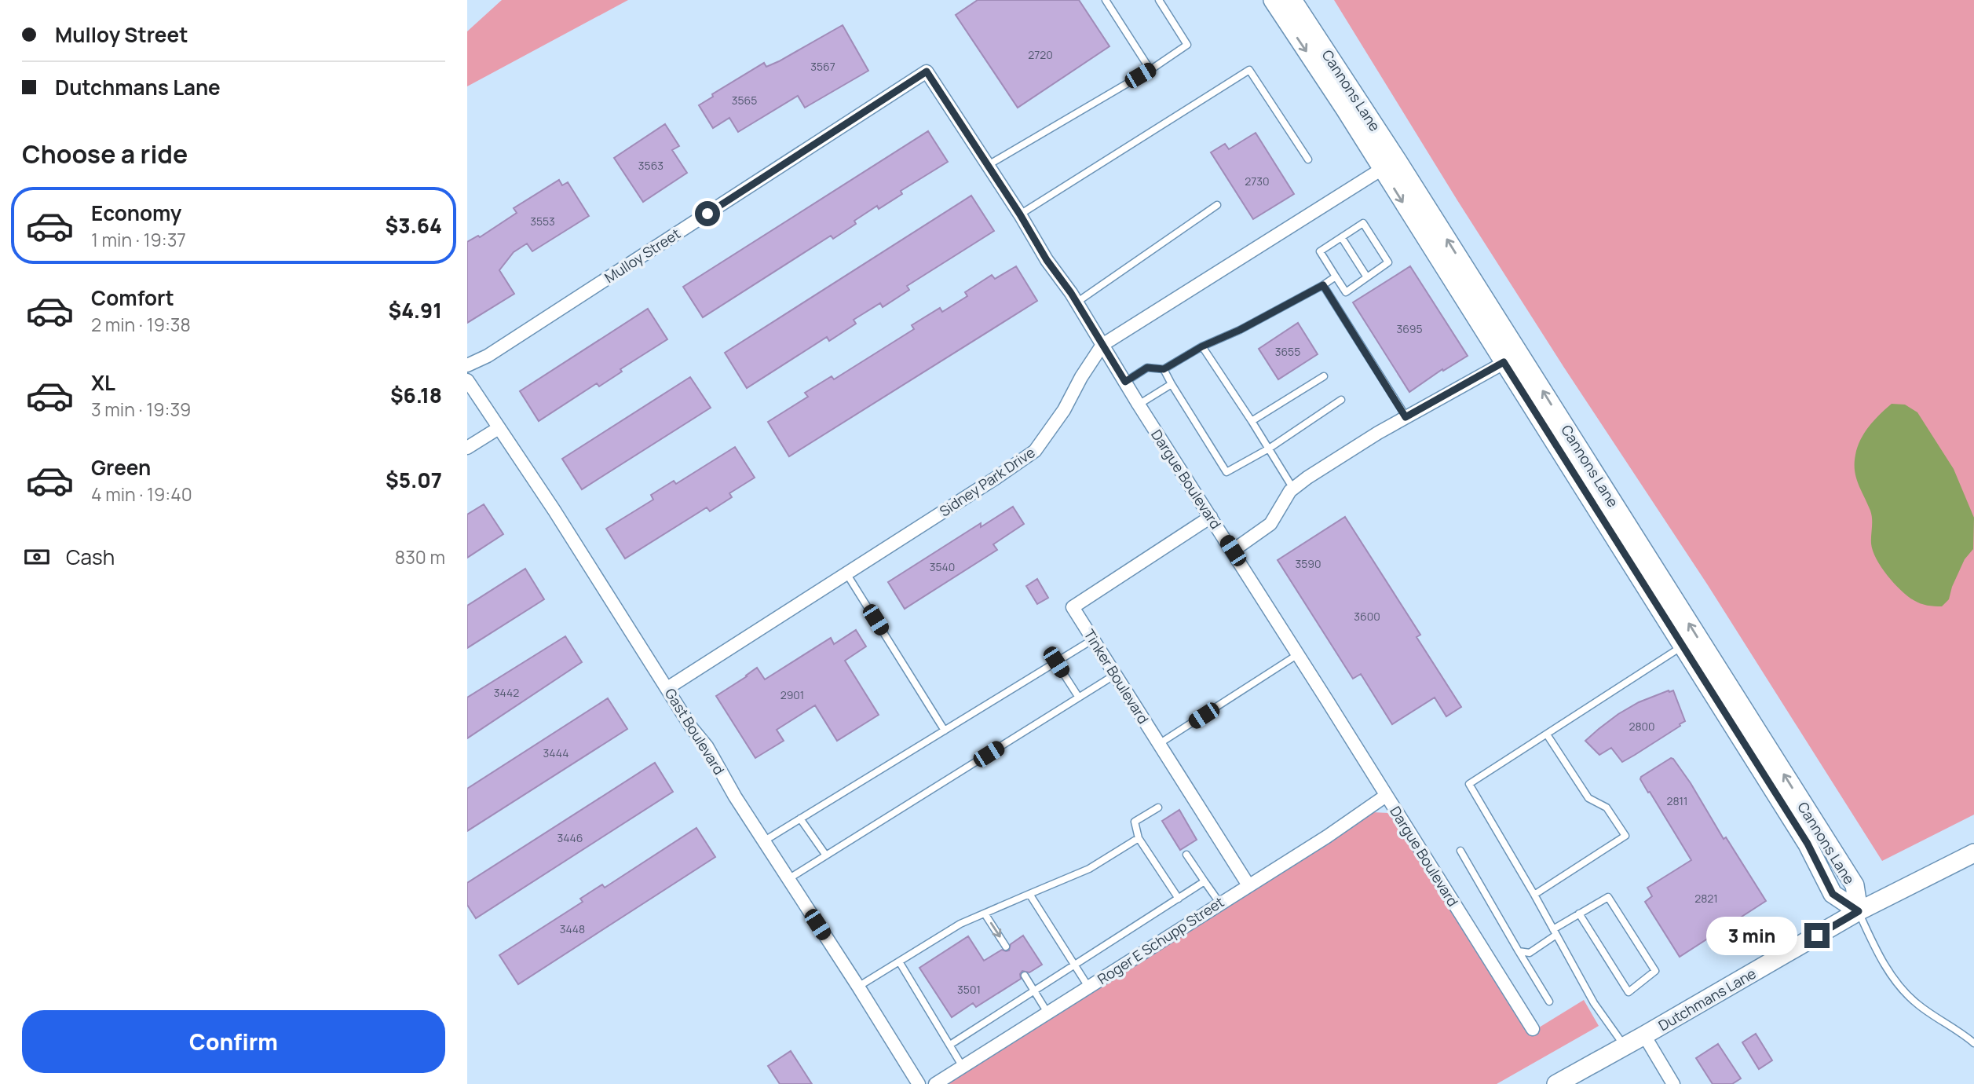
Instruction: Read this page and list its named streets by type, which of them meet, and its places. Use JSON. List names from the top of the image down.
{
  "streets": {
    "main road": ["Cannons Lane", "Dutchmans Lane"],
    "street": [
      "Mulloy Street",
      "Dargue Boulevard",
      "Sidney Park Drive",
      "Tinker Boulevard",
      "Gast Boulevard",
      "Roger E Schupp Street"
    ]
  },
  "crossings": [
    ["Cannons Lane", "Sidney Park Drive"],
    ["Cannons Lane", "Dutchmans Lane"],
    ["Mulloy Street", "Dargue Boulevard"],
    ["Dargue Boulevard", "Sidney Park Drive"],
    ["Dargue Boulevard", "Tinker Boulevard"],
    ["Dargue Boulevard", "Roger E Schupp Street"],
    ["Sidney Park Drive", "Gast Boulevard"],
    ["Tinker Boulevard", "Roger E Schupp Street"]
  ],
  "house_numbers": [
    "2720",
    "3567",
    "3565",
    "3563",
    "2730",
    "3553",
    "3695",
    "3655",
    "3590",
    "3540",
    "3600",
    "3442",
    "2901",
    "2800",
    "3444",
    "2811",
    "3446",
    "2821",
    "3448",
    "3501"
  ],
  "page": {
    "banner": ["Mulloy Street", "Dutchmans Lane"],
    "heading": "Choose a ride",
    "list": [
      {
        "name": "Economy",
        "note": "1 min · 19:37",
        "value": "$3.64"
      },
      {
        "name": "Comfort",
        "note": "2 min · 19:38",
        "value": "$4.91"
      },
      {
        "name": "XL",
        "note": "3 min · 19:39",
        "value": "$6.18"
      },
      {
        "name": "Green",
        "note": "4 min · 19:40",
        "value": "$5.07"
      }
    ],
    "pay": ["Cash", "830 m"],
    "bubble": "3 min",
    "buttons": "Confirm"
  }
}
